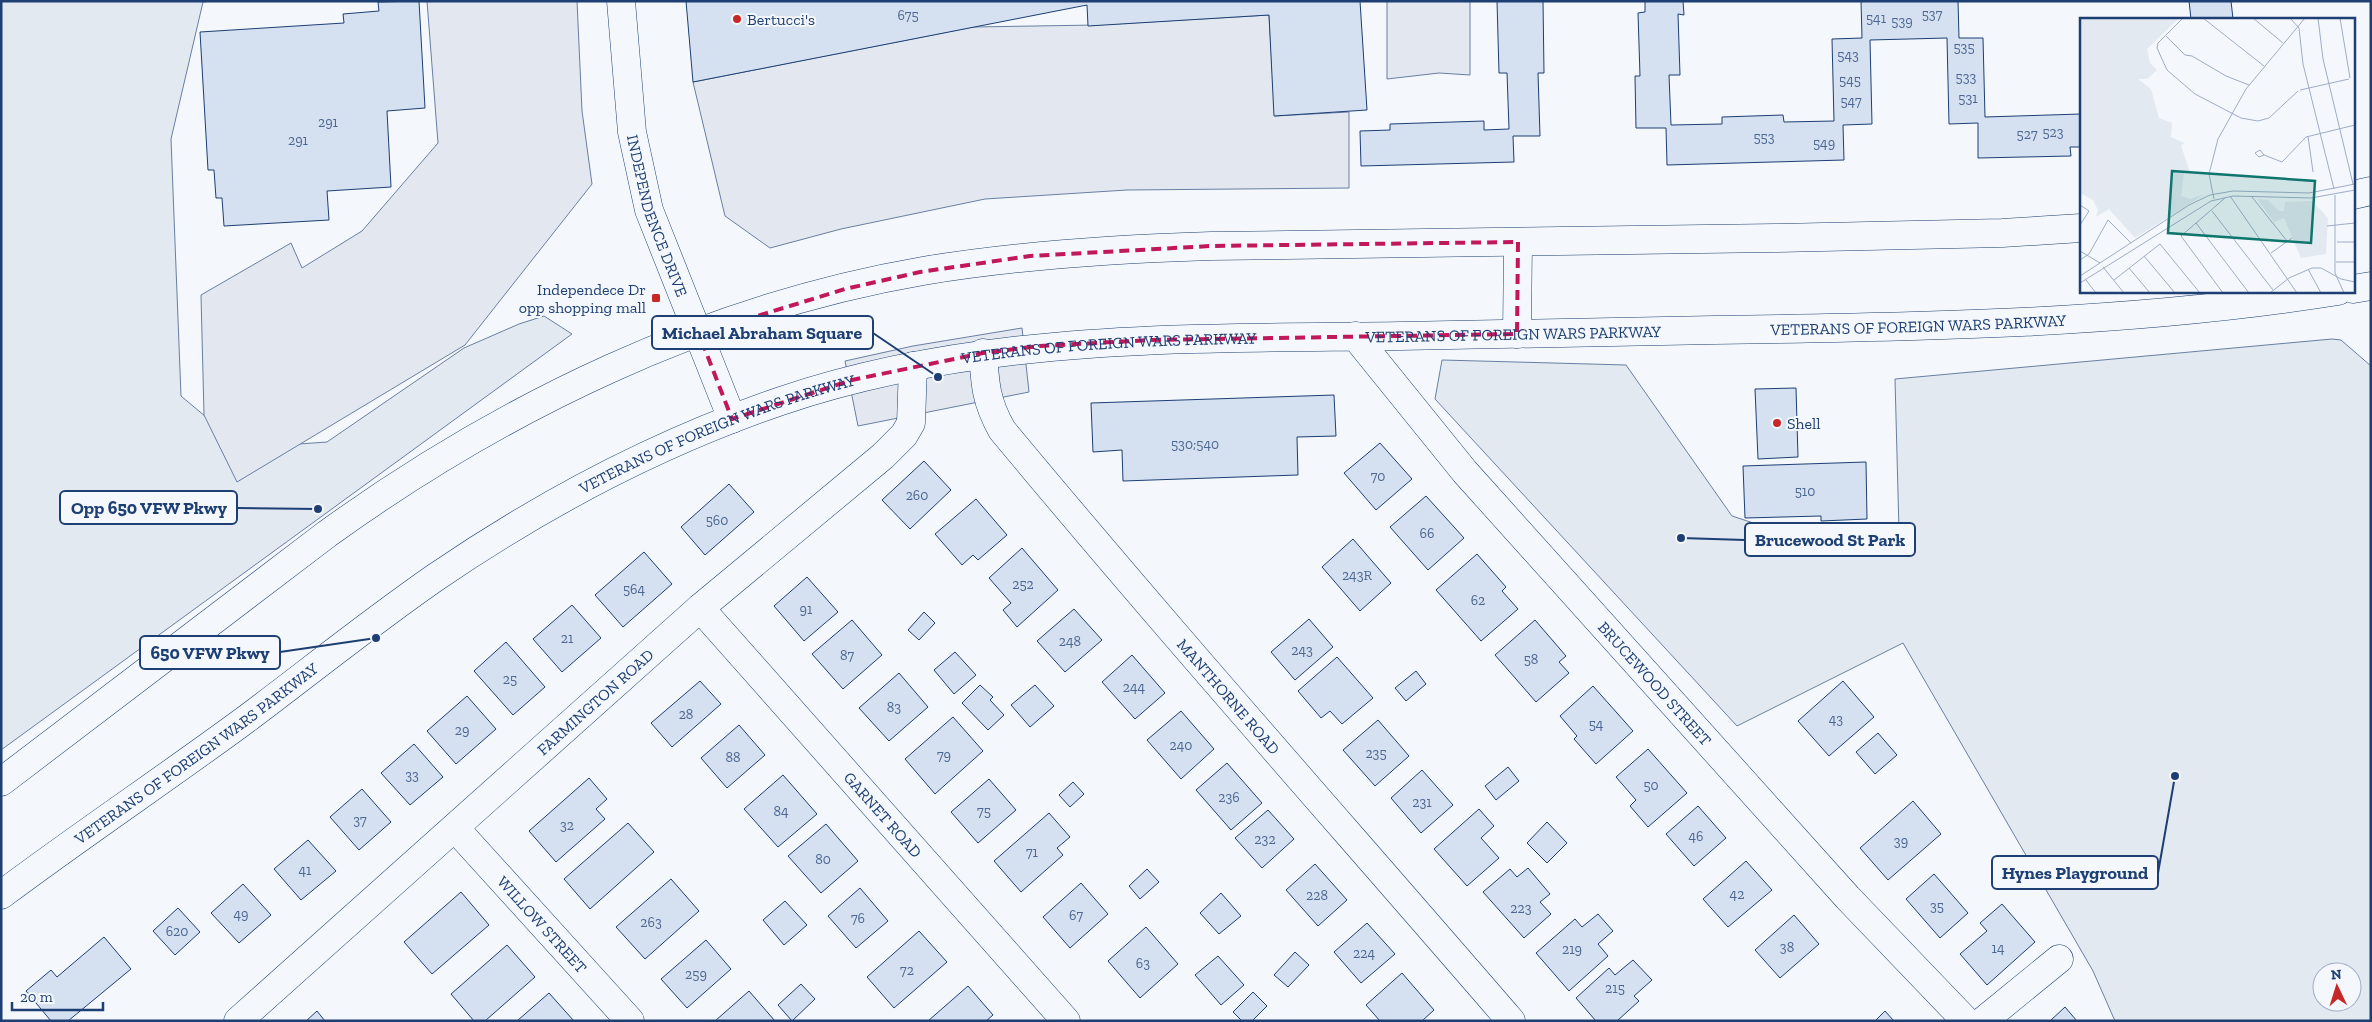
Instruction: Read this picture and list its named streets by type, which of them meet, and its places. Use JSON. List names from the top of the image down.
{
  "streets": {
    "main road": [
      "INDEPENDENCE DRIVE",
      "VETERANS OF FOREIGN WARS PARKWAY",
      "BRUCEWOOD STREET",
      "MANTHORNE ROAD",
      "FARMINGTON ROAD",
      "GARNET ROAD",
      "WILLOW STREET"
    ]
  },
  "crossings": [
    ["INDEPENDENCE DRIVE", "VETERANS OF FOREIGN WARS PARKWAY"],
    ["VETERANS OF FOREIGN WARS PARKWAY", "BRUCEWOOD STREET"],
    ["VETERANS OF FOREIGN WARS PARKWAY", "MANTHORNE ROAD"],
    ["VETERANS OF FOREIGN WARS PARKWAY", "FARMINGTON ROAD"],
    ["FARMINGTON ROAD", "GARNET ROAD"],
    ["FARMINGTON ROAD", "WILLOW STREET"]
  ],
  "places": {
    "other": [
      "Bertucci's",
      "Michael Abraham Square",
      "Shell",
      "Opp 650 VFW Pkwy",
      "Brucewood St Park",
      "650 VFW Pkwy",
      "Hynes Playground"
    ],
    "transit": ["Independece Dr opp shopping mall"]
  },
  "house_numbers": [
    "537",
    "675",
    "541",
    "539",
    "535",
    "543",
    "533",
    "545",
    "531",
    "547",
    "291",
    "523",
    "527",
    "553",
    "291",
    "549",
    "530;540",
    "70",
    "510",
    "260",
    "560",
    "66",
    "243R",
    "252",
    "564",
    "62",
    "91",
    "21",
    "248",
    "243",
    "87",
    "58",
    "25",
    "244",
    "83",
    "28",
    "43",
    "54",
    "29",
    "240",
    "235",
    "79",
    "88",
    "33",
    "50",
    "236",
    "231",
    "84",
    "75",
    "37",
    "32",
    "46",
    "232",
    "39",
    "71",
    "80",
    "41",
    "42",
    "228",
    "35",
    "223",
    "49",
    "67",
    "76",
    "263",
    "620",
    "38",
    "14",
    "219",
    "224",
    "63",
    "72",
    "259",
    "215"
  ],
  "scale_bar": "20 m",
  "north": "top"
}
